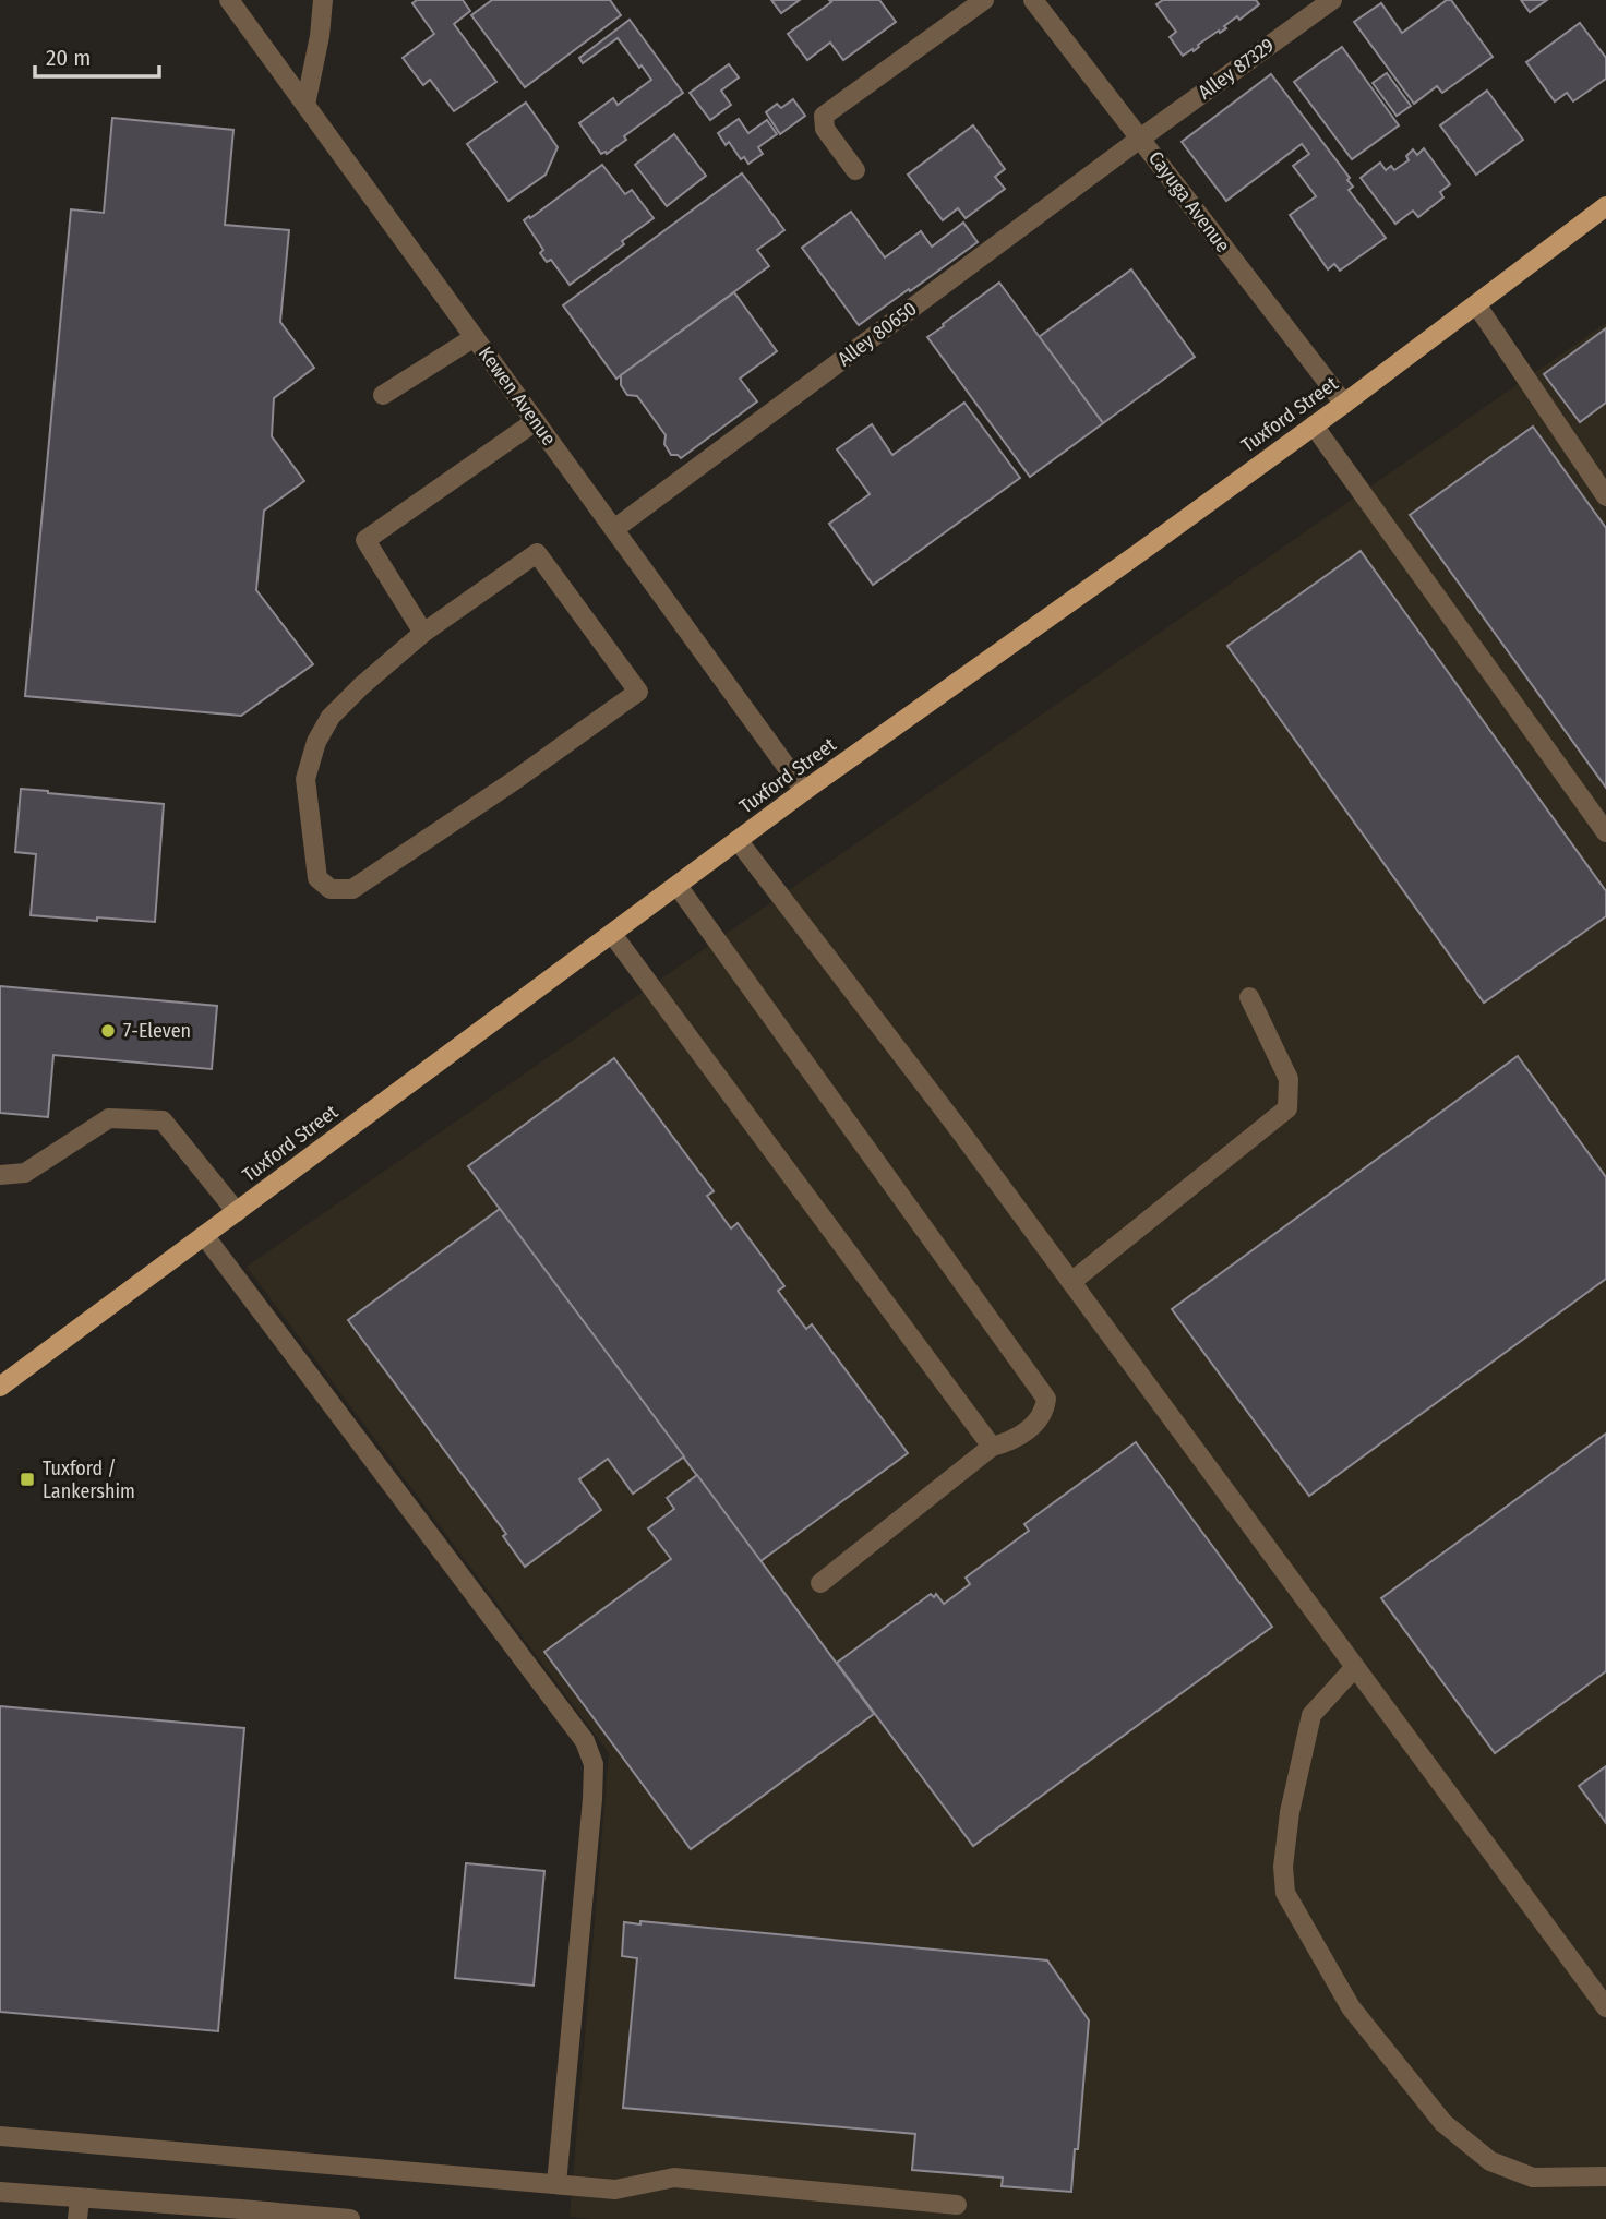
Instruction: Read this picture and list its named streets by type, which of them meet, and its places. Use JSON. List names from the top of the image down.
{
  "streets": {
    "main road": ["Tuxford Street"],
    "street": [
      "Alley 87329",
      "Cayuga Avenue",
      "Alley 80650",
      "Kewen Avenue"
    ]
  },
  "crossings": [
    ["Alley 87329", "Cayuga Avenue"],
    ["Alley 87329", "Alley 80650"],
    ["Cayuga Avenue", "Alley 80650"],
    ["Cayuga Avenue", "Tuxford Street"],
    ["Alley 80650", "Kewen Avenue"],
    ["Kewen Avenue", "Tuxford Street"]
  ],
  "places": {
    "other": ["7-Eleven"],
    "transit": ["Tuxford / Lankershim"]
  },
  "scale_bar": "20 m"
}
